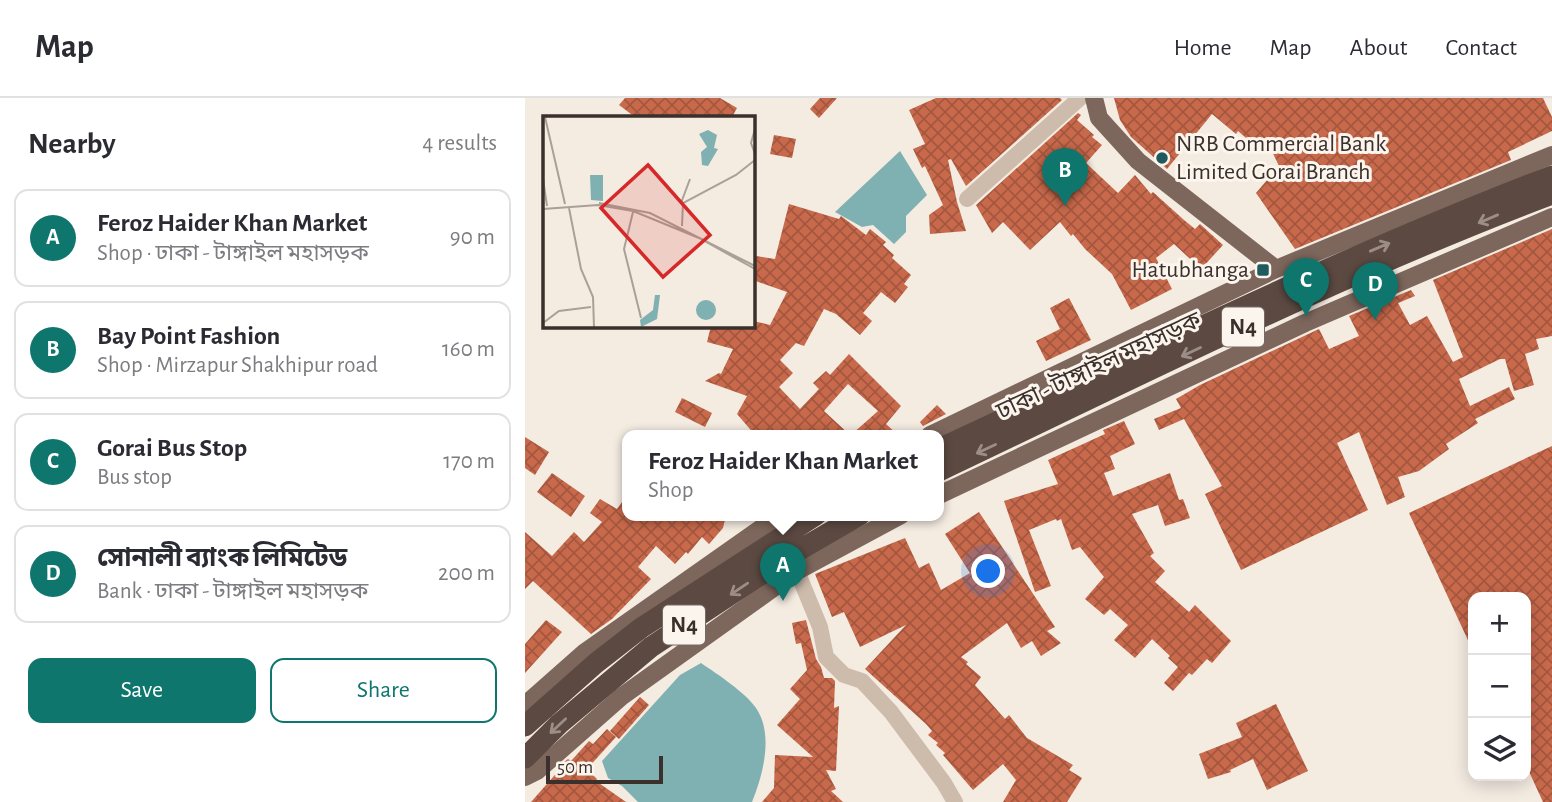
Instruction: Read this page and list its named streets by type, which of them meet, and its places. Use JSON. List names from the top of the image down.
{
  "streets": {
    "highway": ["N4", "ঢাকা - টাঙ্গাইল মহাসড়ক"]
  },
  "places": {
    "other": ["NRB Commercial Bank Limited Gorai Branch"],
    "transit": ["Hatubhanga"]
  },
  "scale_bar": "50 m",
  "page": {
    "header": "Map",
    "nav": [
      "Home",
      "Map",
      "About",
      "Contact"
    ],
    "heading": ["Nearby", "4 results"],
    "pins": [
      "B",
      "C",
      "D",
      "A"
    ],
    "list": [
      {
        "mark": "A",
        "name": "Feroz Haider Khan Market",
        "note": "Shop · ঢাকা - টাঙ্গাইল মহাসড়ক",
        "value": "90 m"
      },
      {
        "mark": "B",
        "name": "Bay Point Fashion",
        "note": "Shop · Mirzapur Shakhipur road",
        "value": "160 m"
      },
      {
        "mark": "C",
        "name": "Gorai Bus Stop",
        "note": "Bus stop",
        "value": "170 m"
      },
      {
        "mark": "D",
        "name": "সোনালী ব্যাংক লিমিটেড",
        "note": "Bank · ঢাকা - টাঙ্গাইল মহাসড়ক",
        "value": "200 m"
      }
    ],
    "popup": ["Feroz Haider Khan Market", "Shop"],
    "map_buttons": ["+", "−"],
    "buttons": ["Save", "Share"],
    "scale": "50 m"
  }
}
